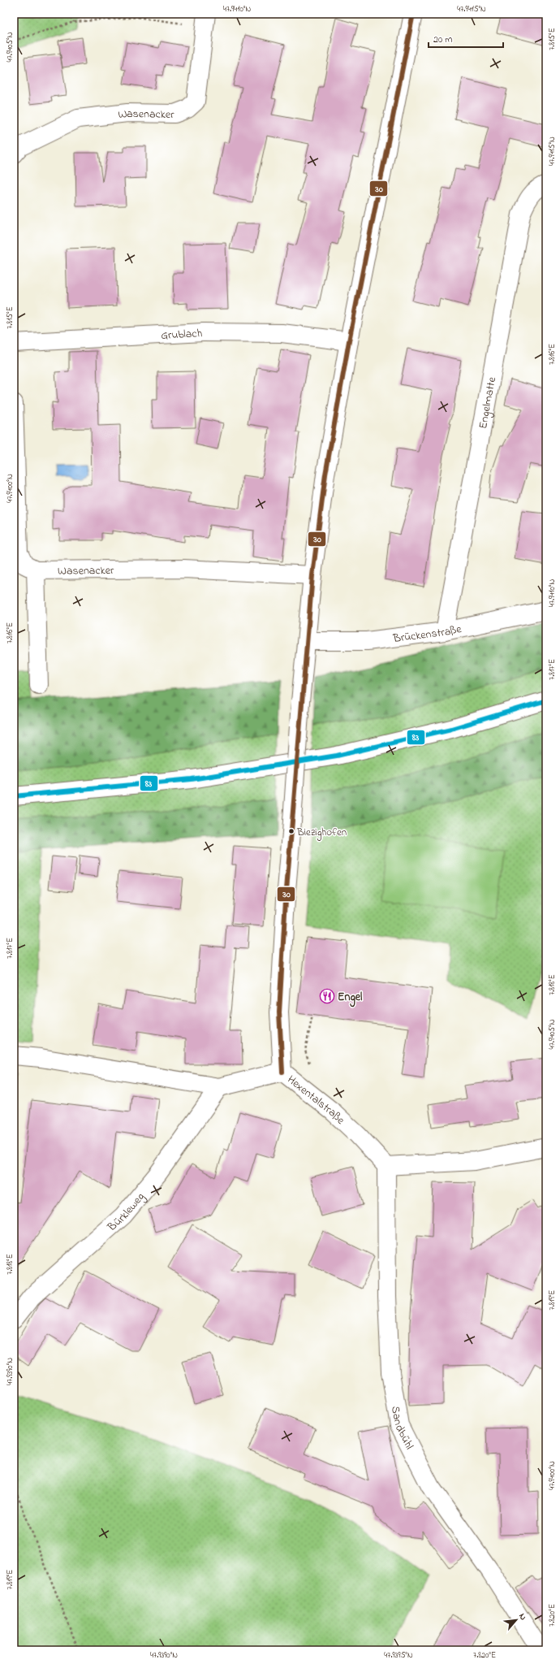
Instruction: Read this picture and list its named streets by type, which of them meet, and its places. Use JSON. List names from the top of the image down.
{
  "streets": {
    "street": [
      "Wasenacker",
      "Grublach",
      "Engelmatte",
      "Brückenstraße",
      "Hexentalstraße",
      "Bürkleweg",
      "Sandbühl"
    ]
  },
  "crossings": [
    ["Engelmatte", "Brückenstraße"],
    ["Hexentalstraße", "Bürkleweg"],
    ["Hexentalstraße", "Sandbühl"]
  ],
  "places": {
    "other": ["Biezighofen"],
    "restaurant": ["Engel"]
  },
  "lines": ["transit line 30", "transit line 83"],
  "scale_bar": "20 m",
  "north": "top right",
  "coordinates": [
    "47.9410°N",
    "47.9415°N",
    "7.815°E",
    "47.9405°N",
    "7.816°E",
    "47.9400°N",
    "7.817°E",
    "7.818°E",
    "7.819°E",
    "47.9390°N",
    "7.820°E",
    "47.9395°N"
  ]
}
